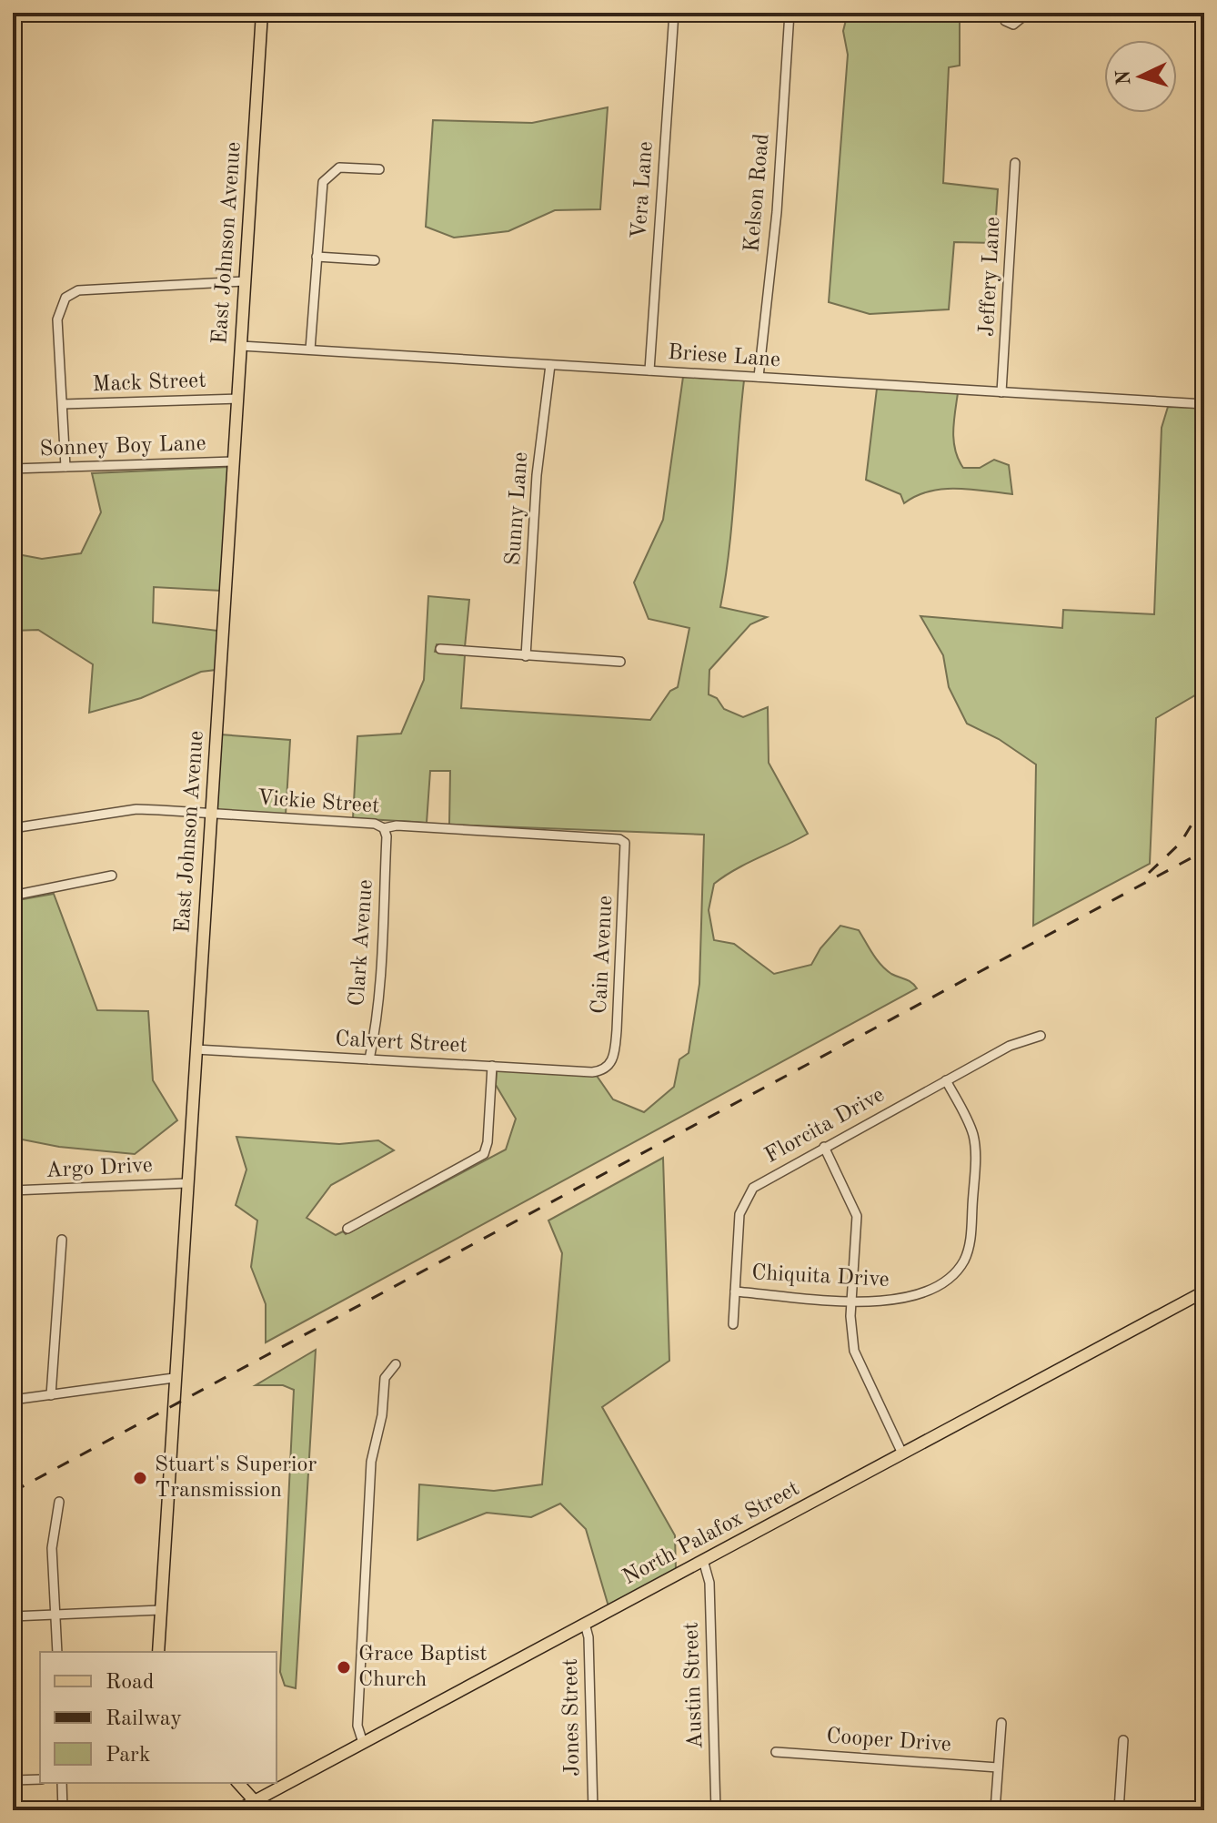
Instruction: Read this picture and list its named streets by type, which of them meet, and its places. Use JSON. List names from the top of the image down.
{
  "streets": {
    "main road": ["East Johnson Avenue", "North Palafox Street"],
    "street": [
      "Vera Lane",
      "Kelson Road",
      "Jeffery Lane",
      "Briese Lane",
      "Mack Street",
      "Sonney Boy Lane",
      "Sunny Lane",
      "Vickie Street",
      "Clark Avenue",
      "Cain Avenue",
      "Calvert Street",
      "Florcita Drive",
      "Argo Drive",
      "Chiquita Drive",
      "Austin Street",
      "Jones Street",
      "Cooper Drive"
    ]
  },
  "crossings": [
    ["Vera Lane", "Briese Lane"],
    ["Kelson Road", "Briese Lane"],
    ["East Johnson Avenue", "Briese Lane"],
    ["East Johnson Avenue", "Mack Street"],
    ["East Johnson Avenue", "Sonney Boy Lane"],
    ["East Johnson Avenue", "Vickie Street"],
    ["East Johnson Avenue", "Calvert Street"],
    ["East Johnson Avenue", "Argo Drive"],
    ["Jeffery Lane", "Briese Lane"],
    ["Briese Lane", "Sunny Lane"],
    ["Vickie Street", "Clark Avenue"],
    ["Vickie Street", "Cain Avenue"],
    ["Clark Avenue", "Calvert Street"],
    ["Cain Avenue", "Calvert Street"],
    ["Florcita Drive", "Chiquita Drive"],
    ["North Palafox Street", "Austin Street"],
    ["North Palafox Street", "Jones Street"]
  ],
  "places": ["Stuart's Superior Transmission", "Grace Baptist Church"],
  "legend": ["Road", "Railway", "Park"],
  "north": "left"
}
